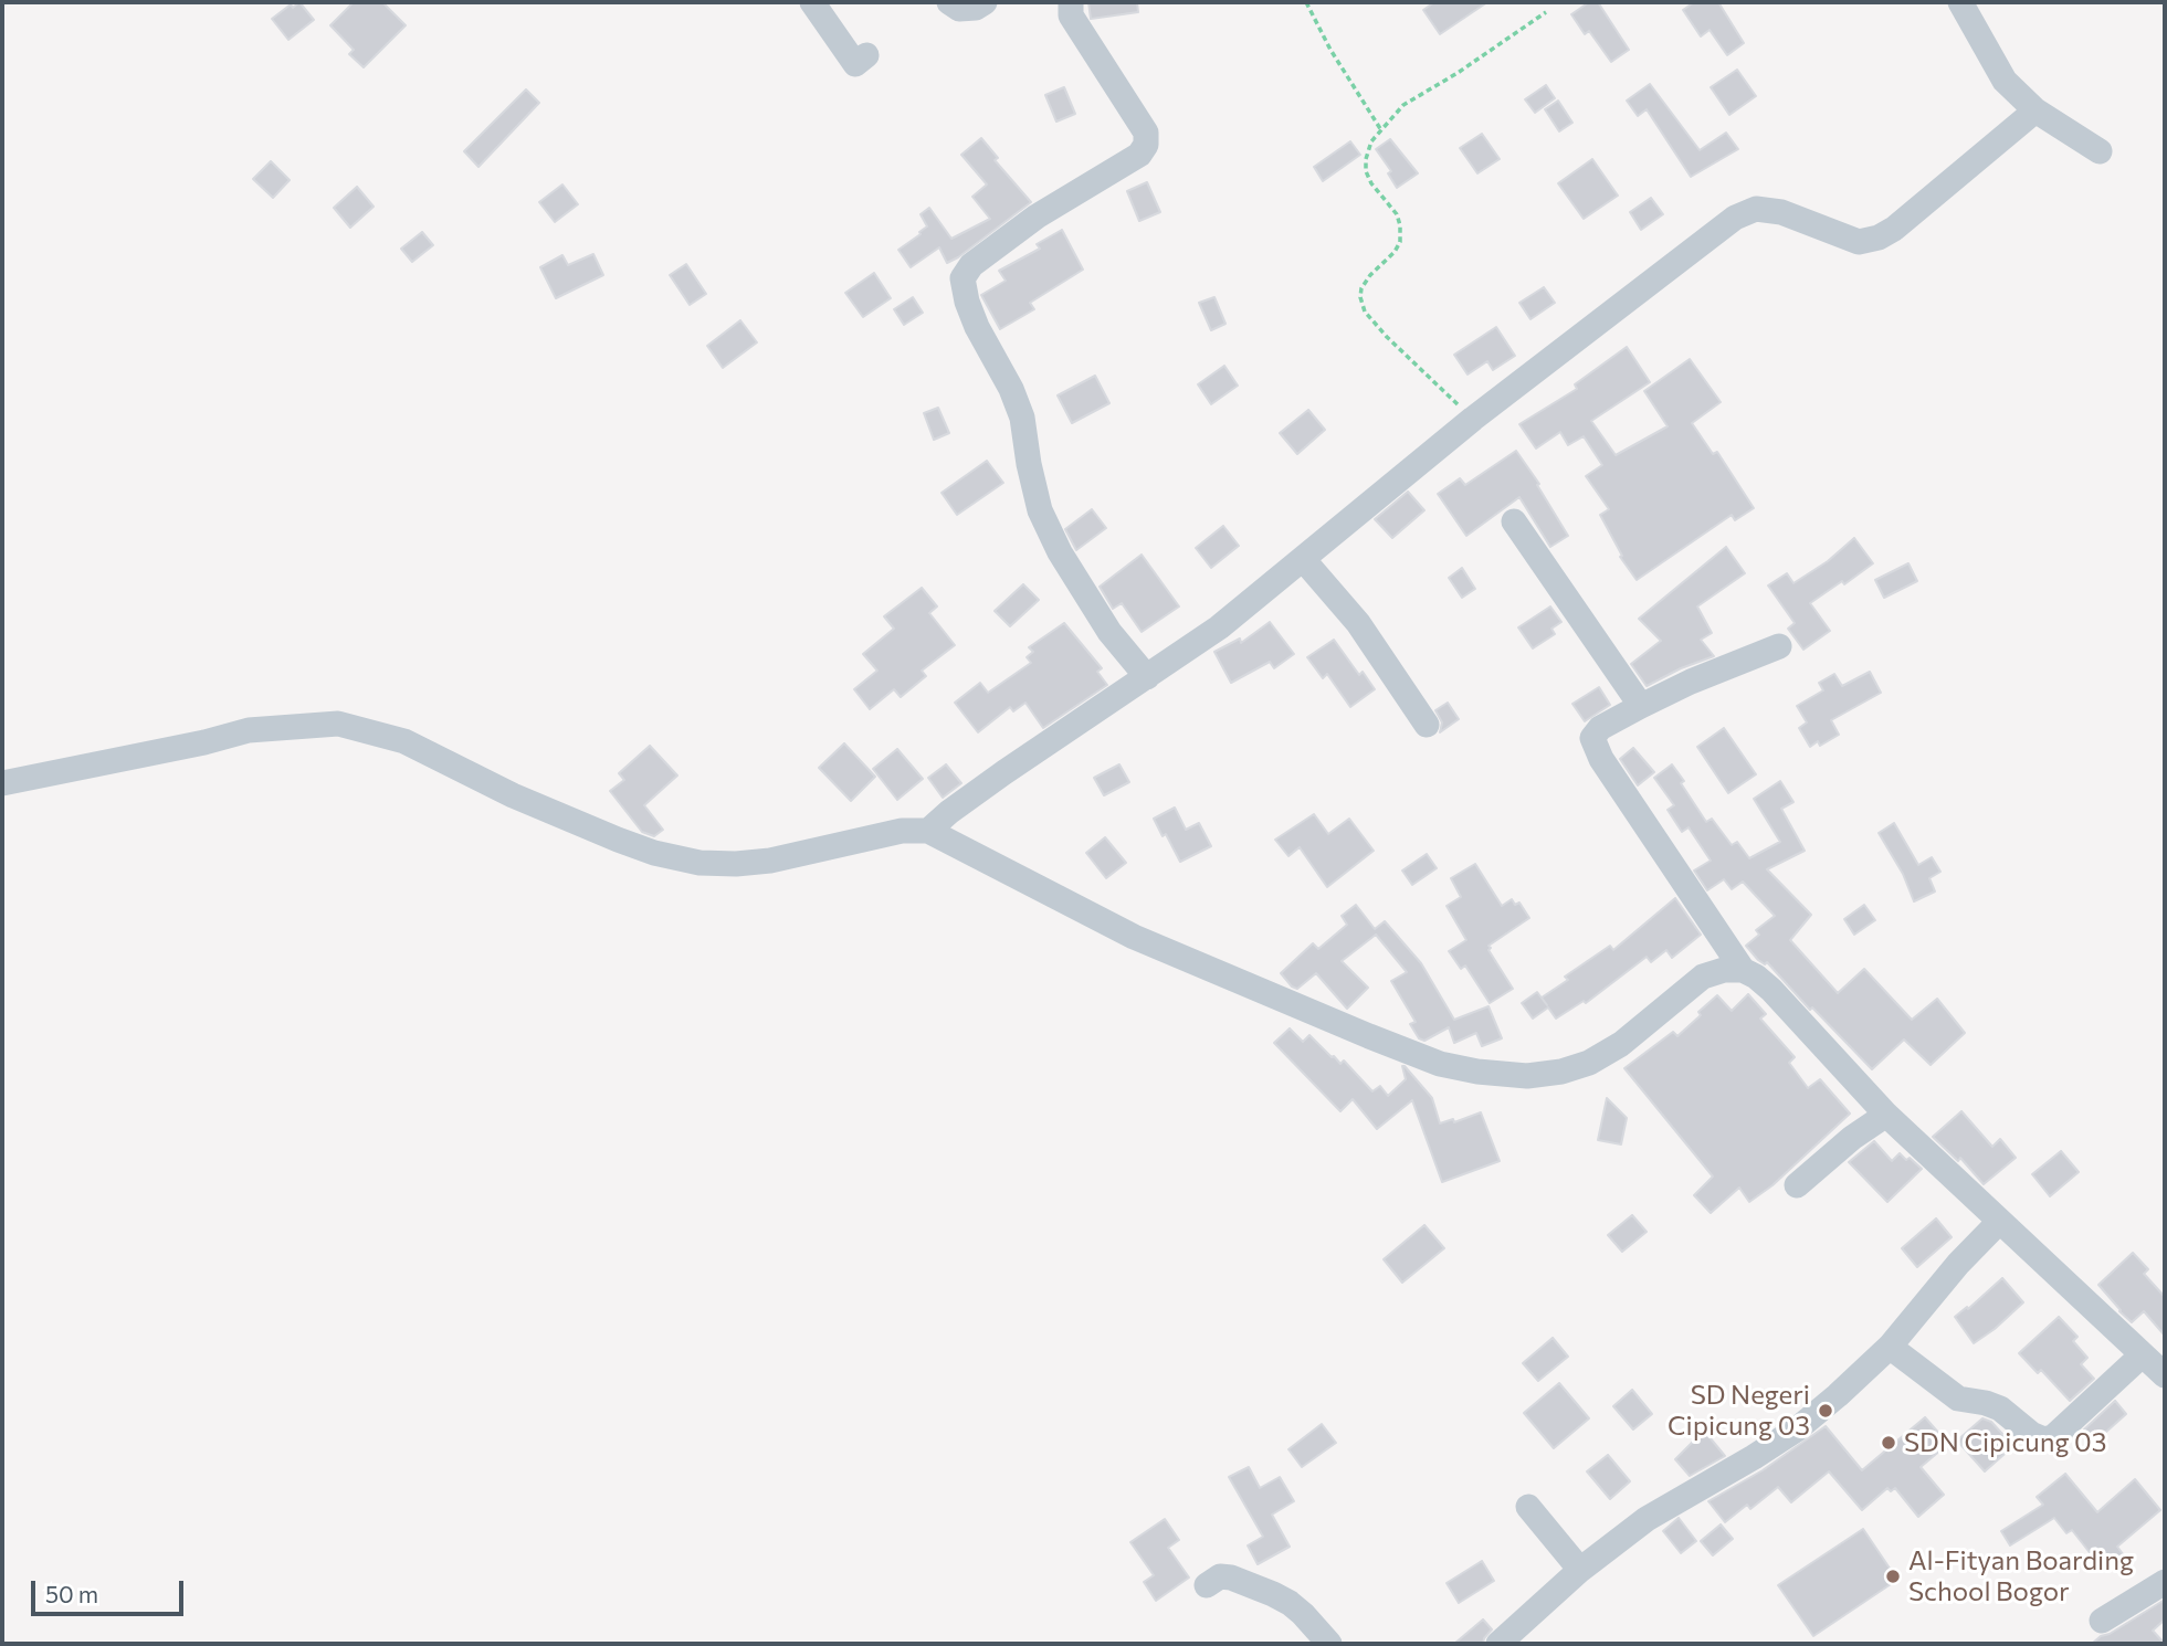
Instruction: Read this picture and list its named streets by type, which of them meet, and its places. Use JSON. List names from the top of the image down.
{
  "places": ["SD Negeri Cipicung 03", "SDN Cipicung 03", "Al-Fityan Boarding School Bogor"],
  "scale_bar": "50 m"
}
